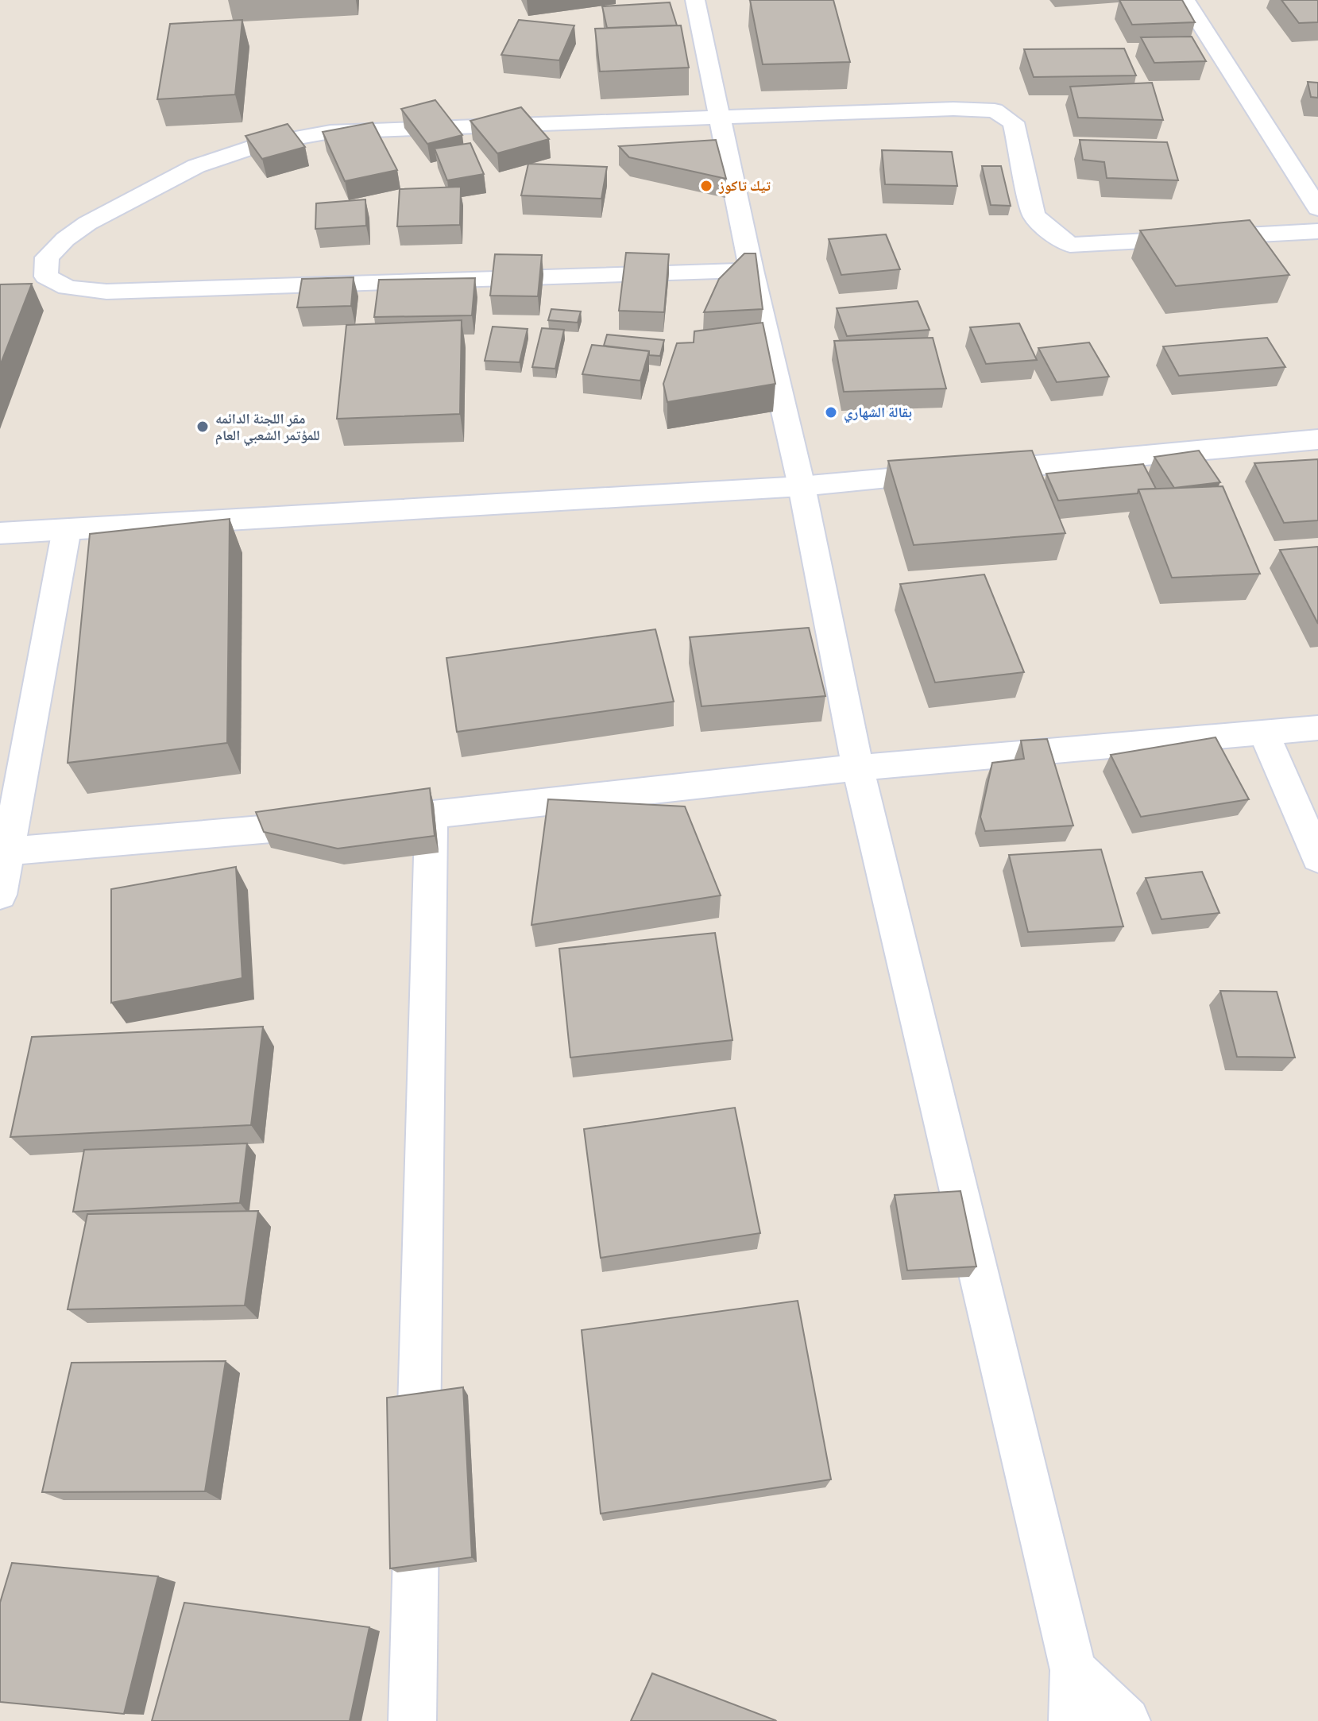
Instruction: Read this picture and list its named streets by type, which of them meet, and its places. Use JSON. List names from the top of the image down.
{
  "places": ["تيك تاكوز", "بقالة الشهاري", "مقر اللجنة الدائمه للمؤتمر الشعبي العام"]
}
